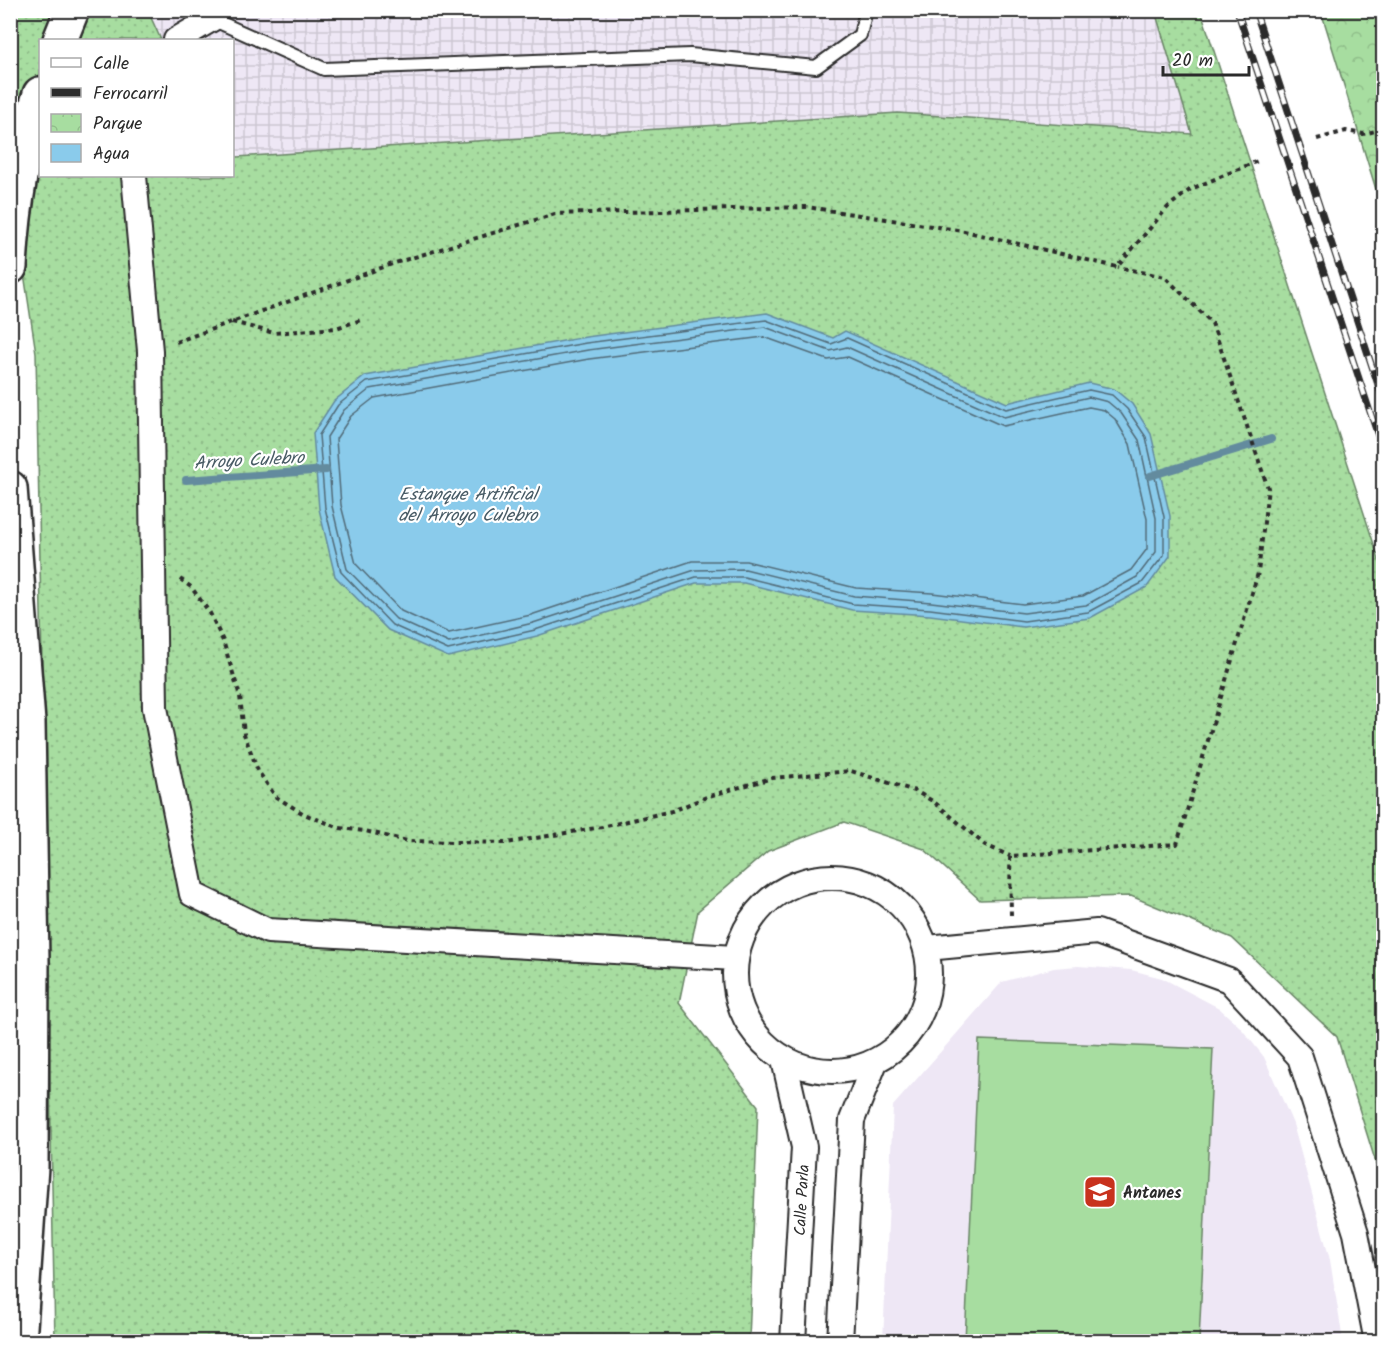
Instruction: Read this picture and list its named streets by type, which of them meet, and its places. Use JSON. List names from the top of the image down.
{
  "streets": {
    "street": ["Calle Parla"]
  },
  "water": ["Arroyo Culebro", "Estanque Artificial del Arroyo Culebro"],
  "places": {
    "school or university": ["Antanes"]
  },
  "legend": [
    "Calle",
    "Ferrocarril",
    "Parque",
    "Agua"
  ],
  "scale_bar": "20 m"
}
